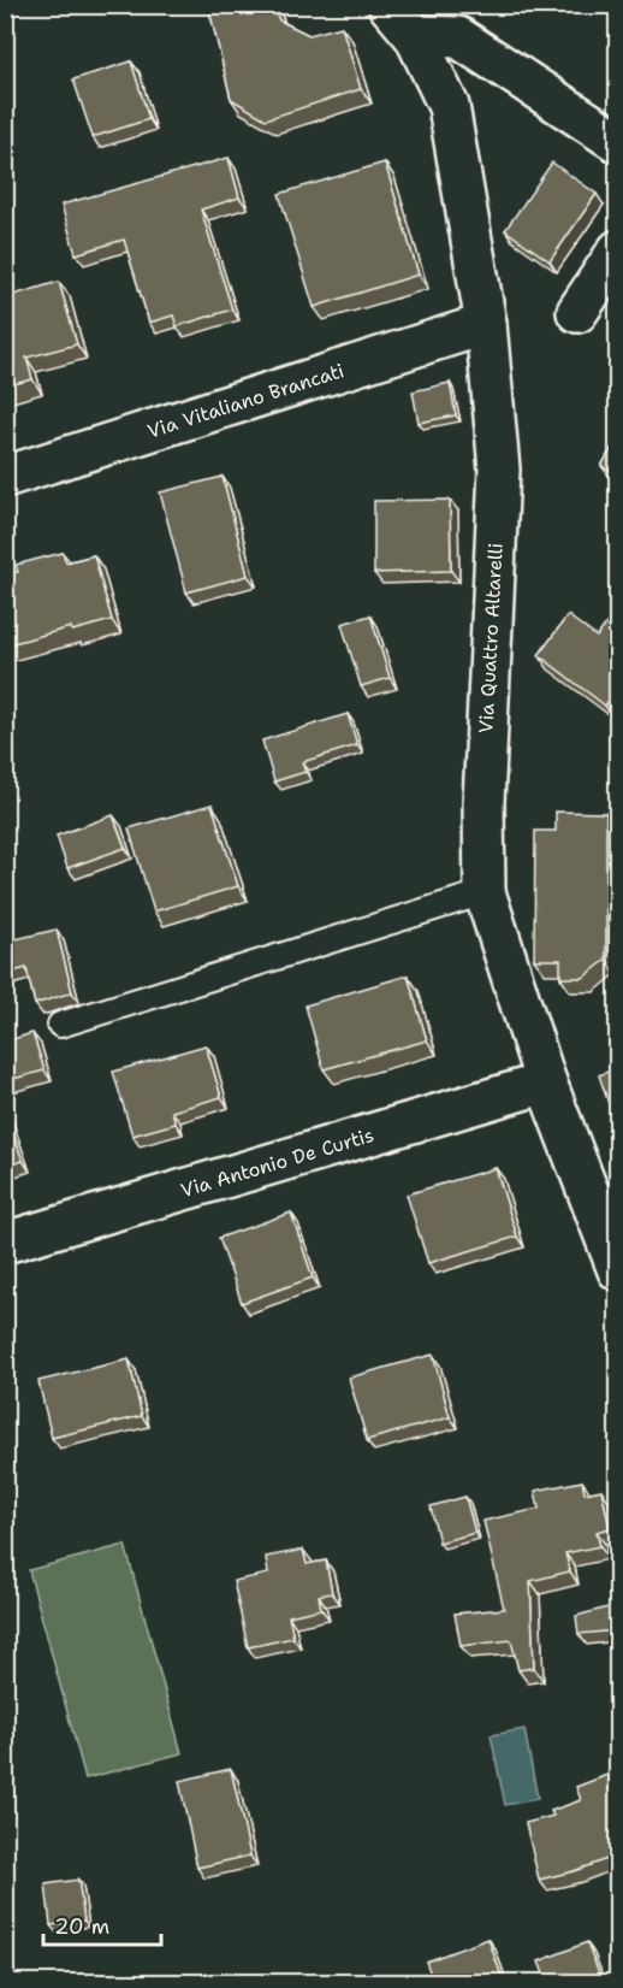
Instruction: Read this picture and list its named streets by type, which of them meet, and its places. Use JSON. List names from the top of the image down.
{
  "streets": {
    "street": ["Via Vitaliano Brancati", "Via Quattro Altarelli", "Via Antonio De Curtis"]
  },
  "crossings": [
    ["Via Vitaliano Brancati", "Via Quattro Altarelli"],
    ["Via Quattro Altarelli", "Via Antonio De Curtis"]
  ],
  "scale_bar": "20 m"
}
